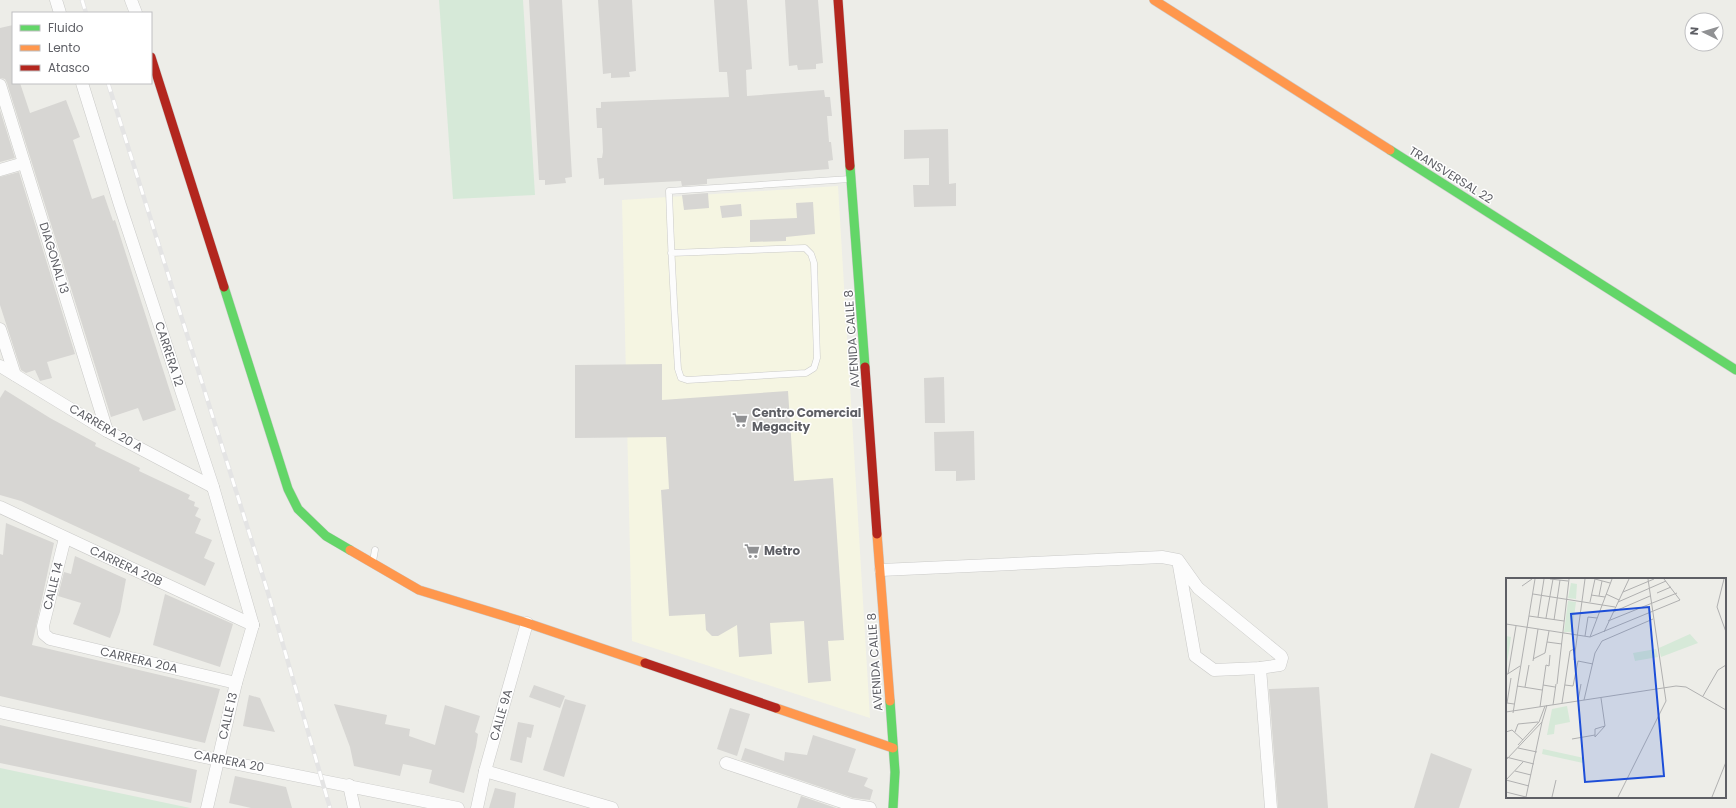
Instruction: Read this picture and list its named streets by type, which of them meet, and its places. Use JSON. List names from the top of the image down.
{
  "streets": {
    "street": [
      "TRANSVERSAL 22",
      "DIAGONAL 13",
      "AVENIDA CALLE 8",
      "CARRERA 12",
      "CARRERA 20 A",
      "CARRERA 20B",
      "CALLE 14",
      "CARRERA 20A",
      "CALLE 9A",
      "CALLE 13",
      "CARRERA 20"
    ]
  },
  "crossings": [
    ["DIAGONAL 13", "CARRERA 20 A"],
    ["CARRERA 12", "CARRERA 20 A"],
    ["CARRERA 12", "CARRERA 20B"],
    ["CARRERA 12", "CALLE 13"],
    ["CARRERA 20B", "CALLE 14"],
    ["CARRERA 20B", "CALLE 13"],
    ["CALLE 14", "CARRERA 20A"],
    ["CARRERA 20A", "CALLE 13"],
    ["CALLE 13", "CARRERA 20"]
  ],
  "places": {
    "supermarket": ["Centro Comercial Megacity", "Metro"]
  },
  "legend": ["Fluido", "Lento", "Atasco"],
  "north": "left"
}
